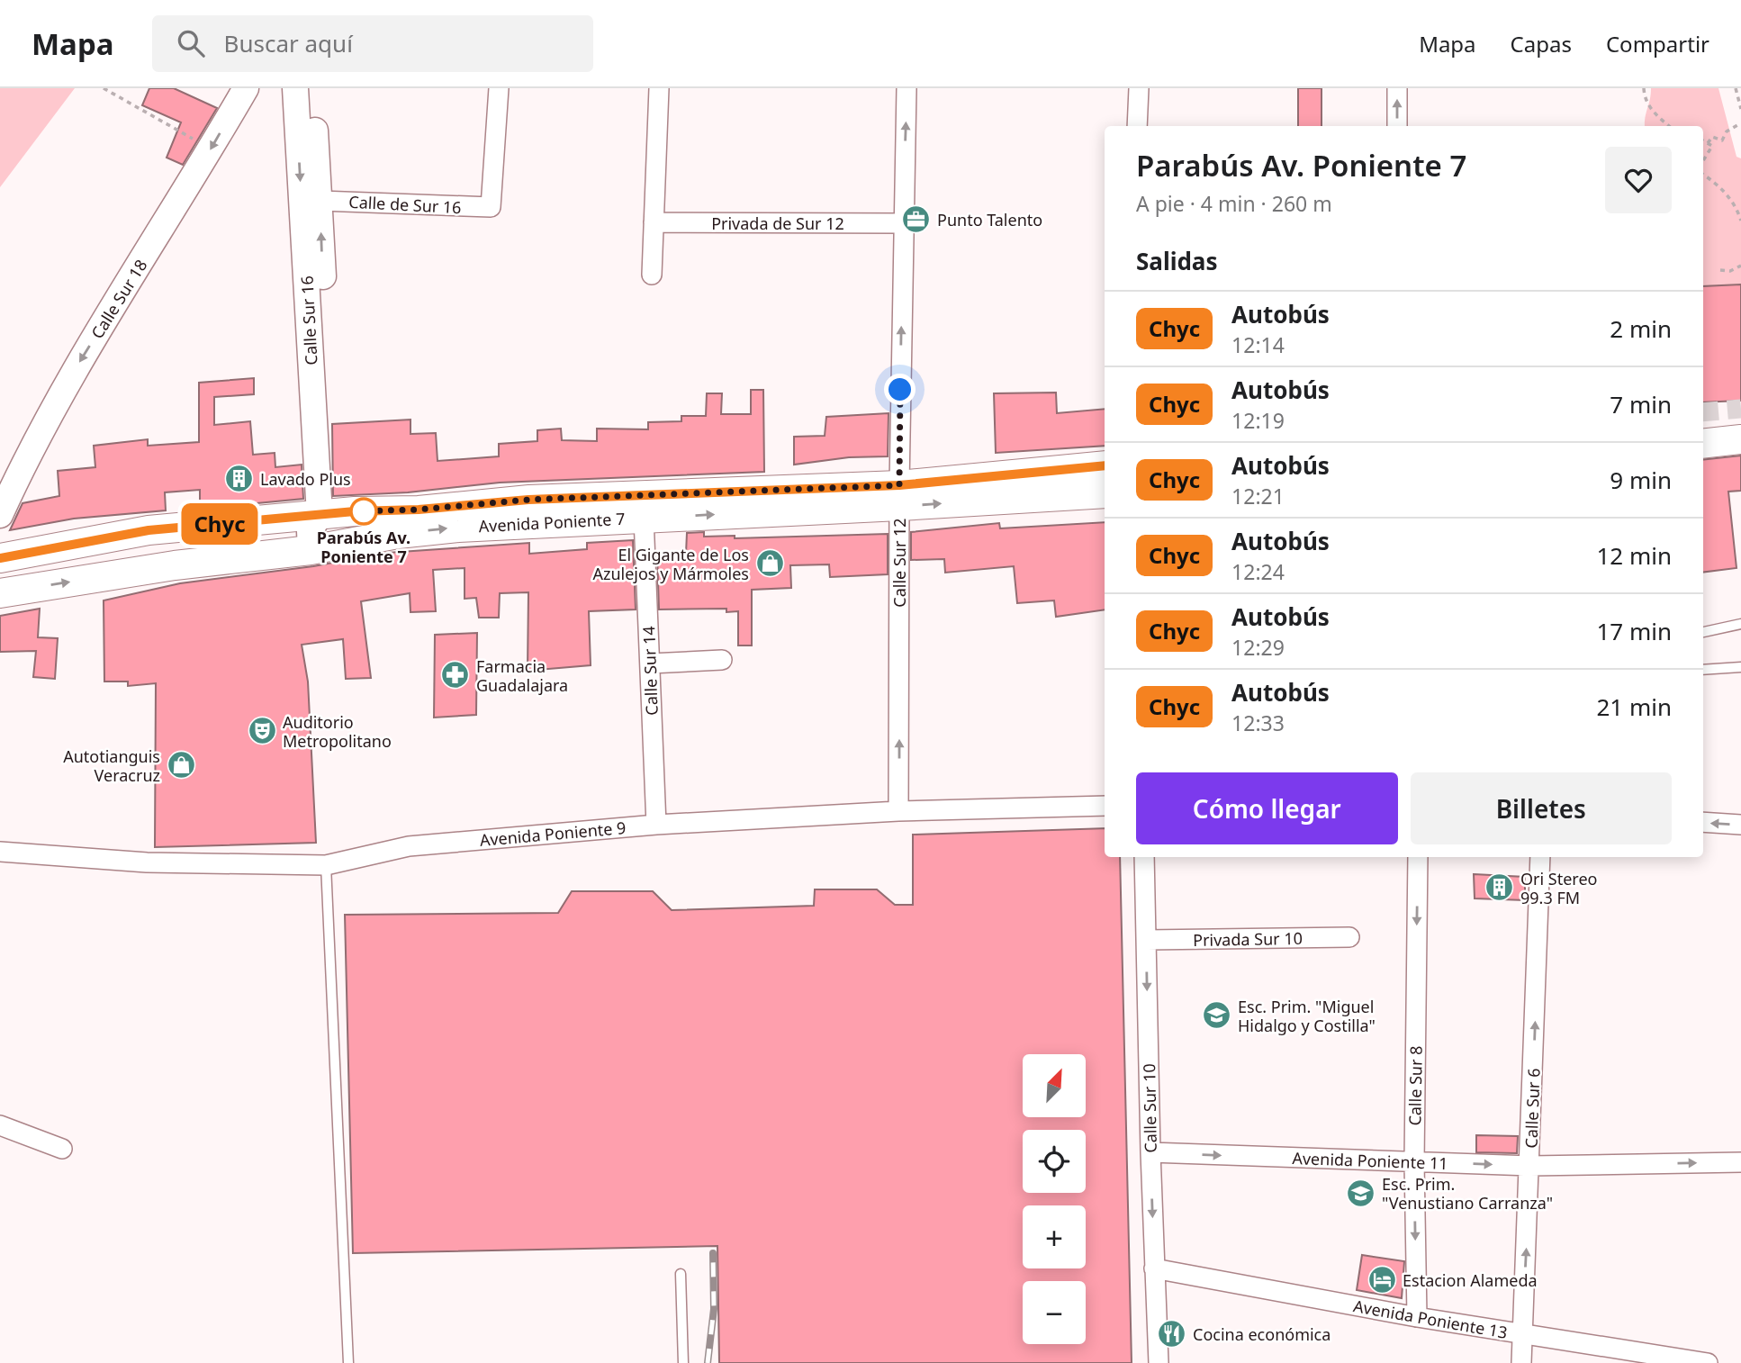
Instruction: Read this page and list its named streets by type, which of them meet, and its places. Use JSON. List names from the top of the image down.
{
  "streets": {
    "main road": ["Calle Sur 18", "Calle Sur 16", "Avenida Poniente 7"],
    "street": [
      "Calle de Sur 16",
      "Privada de Sur 12",
      "Calle Sur 12",
      "Calle Sur 14",
      "Avenida Poniente 9",
      "Privada Sur 10",
      "Calle Sur 8",
      "Calle Sur 10",
      "Calle Sur 6",
      "Avenida Poniente 11",
      "Avenida Poniente 13"
    ]
  },
  "crossings": [
    ["Calle de Sur 16", "Calle Sur 16"],
    ["Privada de Sur 12", "Calle Sur 12"],
    ["Calle Sur 16", "Avenida Poniente 7"],
    ["Avenida Poniente 7", "Calle Sur 12"],
    ["Avenida Poniente 7", "Calle Sur 14"],
    ["Calle Sur 12", "Avenida Poniente 9"],
    ["Calle Sur 14", "Avenida Poniente 9"],
    ["Privada Sur 10", "Calle Sur 10"],
    ["Calle Sur 8", "Avenida Poniente 11"],
    ["Calle Sur 8", "Avenida Poniente 13"],
    ["Calle Sur 10", "Avenida Poniente 11"],
    ["Calle Sur 10", "Avenida Poniente 13"],
    ["Calle Sur 6", "Avenida Poniente 11"],
    ["Calle Sur 6", "Avenida Poniente 13"]
  ],
  "one_way": [
    "Calle Sur 18",
    "Calle Sur 12",
    "Calle Sur 8",
    "Calle Sur 10",
    "Calle Sur 6",
    "Avenida Poniente 11"
  ],
  "places": {
    "office": ["Punto Talento"],
    "building": ["Lavado Plus", "Ori Stereo 99.3 FM"],
    "other": ["Parabús Av. Poniente 7"],
    "shop": ["El Gigante de Los Azulejos y Mármoles", "Autotianguis Veracruz"],
    "pharmacy": ["Farmacia Guadalajara"],
    "theatre": ["Auditorio Metropolitano"],
    "school or university": ["Esc. Prim. \"Miguel Hidalgo y Costilla\"", "Esc. Prim. \"Venustiano Carranza\""],
    "hotel": ["Estacion Alameda"],
    "restaurant": ["Cocina económica"]
  },
  "lines": ["bus line Chyc"],
  "north": "top right",
  "page": {
    "header": "Mapa",
    "search": "Buscar aquí",
    "nav": ["Mapa", "Capas", "Compartir"],
    "on_map": "Chyc",
    "heading": [
      ["Parabús Av. Poniente 7", "A pie · 4 min · 260 m"],
      "Salidas"
    ],
    "list": [
      {
        "mark": "Chyc",
        "name": "Autobús",
        "note": "12:14",
        "value": "2 min"
      },
      {
        "mark": "Chyc",
        "name": "Autobús",
        "note": "12:19",
        "value": "7 min"
      },
      {
        "mark": "Chyc",
        "name": "Autobús",
        "note": "12:21",
        "value": "9 min"
      },
      {
        "mark": "Chyc",
        "name": "Autobús",
        "note": "12:24",
        "value": "12 min"
      },
      {
        "mark": "Chyc",
        "name": "Autobús",
        "note": "12:29",
        "value": "17 min"
      },
      {
        "mark": "Chyc",
        "name": "Autobús",
        "note": "12:33",
        "value": "21 min"
      }
    ],
    "buttons": ["Cómo llegar", "Billetes"],
    "map_buttons": ["+", "−"]
  }
}
